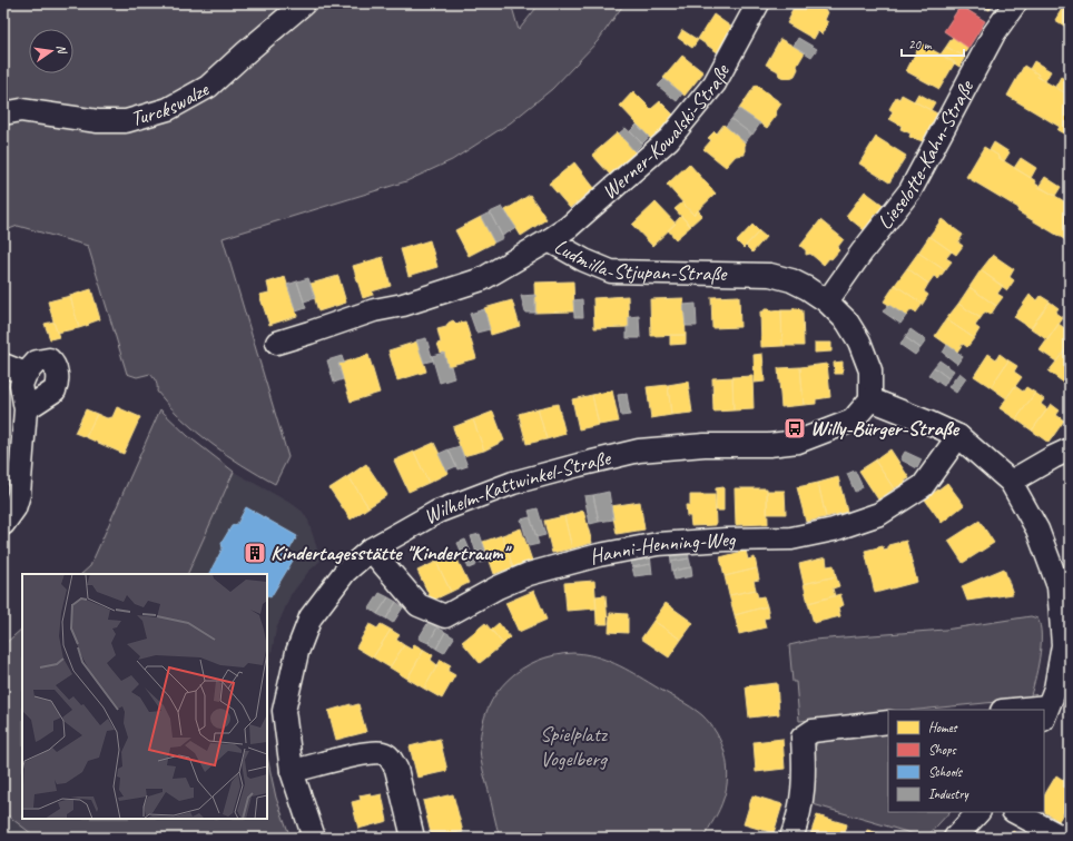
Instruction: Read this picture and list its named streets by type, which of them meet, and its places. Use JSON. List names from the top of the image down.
{
  "streets": {
    "street": [
      "Turckswalze",
      "Werner-Kowalski-Straße",
      "Lieselotte-Kahn-Straße",
      "Ludmilla-Stjupan-Straße",
      "Wilhelm-Kattwinkel-Straße",
      "Hanni-Henning-Weg"
    ]
  },
  "crossings": [
    ["Werner-Kowalski-Straße", "Ludmilla-Stjupan-Straße"],
    ["Lieselotte-Kahn-Straße", "Ludmilla-Stjupan-Straße"],
    ["Ludmilla-Stjupan-Straße", "Wilhelm-Kattwinkel-Straße"],
    ["Wilhelm-Kattwinkel-Straße", "Hanni-Henning-Weg"]
  ],
  "parks": ["Spielplatz Vogelberg"],
  "places": {
    "bus stop": ["Willy-Bürger-Straße"],
    "building": ["Kindertagesstätte \"Kindertraum\""]
  },
  "legend": [
    "Homes",
    "Shops",
    "Schools",
    "Industry"
  ],
  "scale_bar": "20 m",
  "north": "right"
}
